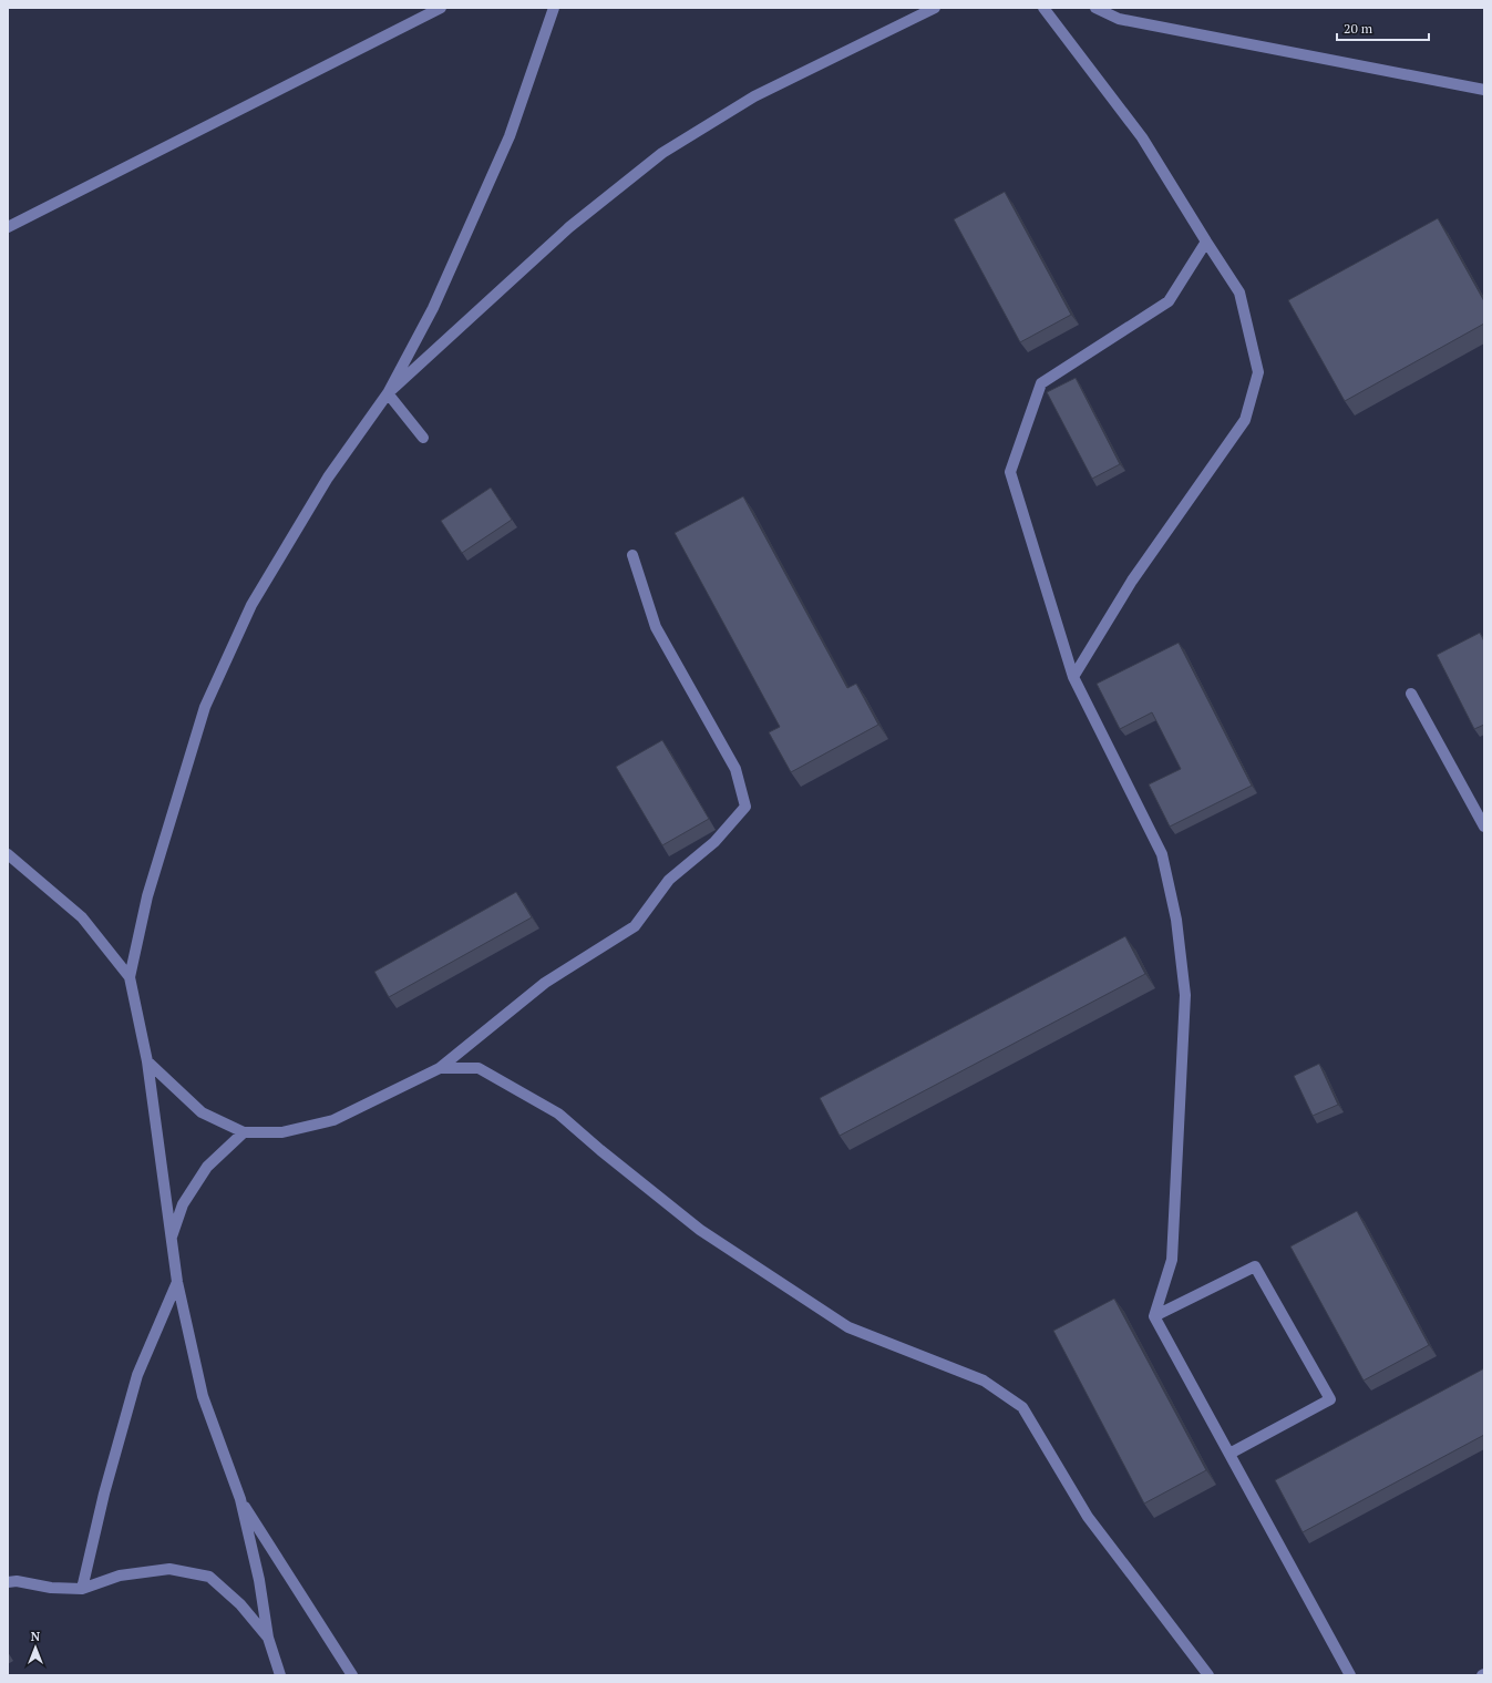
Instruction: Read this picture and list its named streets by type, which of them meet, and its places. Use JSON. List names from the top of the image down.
{
  "scale_bar": "20 m",
  "north": "top"
}
